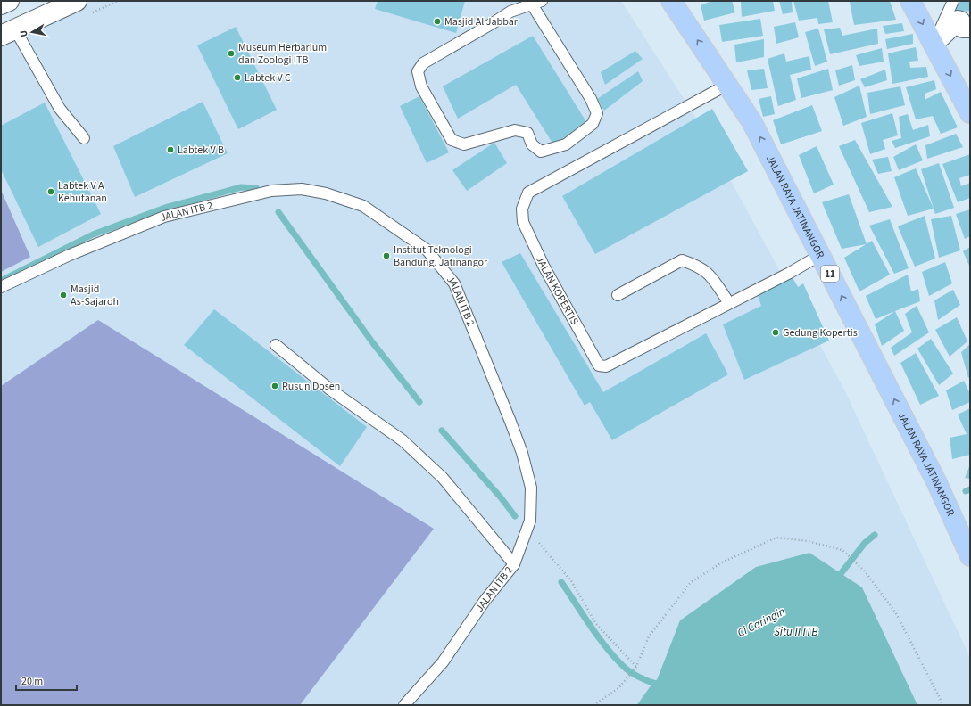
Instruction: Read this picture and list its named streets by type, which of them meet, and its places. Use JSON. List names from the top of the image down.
{
  "streets": {
    "highway": ["JALAN RAYA JATINANGOR", "11"],
    "lane": ["JALAN ITB 2", "JALAN KOPERTIS"]
  },
  "crossings": [
    ["JALAN RAYA JATINANGOR", "JALAN KOPERTIS"]
  ],
  "one_way": ["JALAN RAYA JATINANGOR"],
  "water": ["Ci Caringin", "Situ II ITB"],
  "places": [
    "Masjid Al Jabbar",
    "Museum Herbarium dan Zoologi ITB",
    "Labtek V C",
    "Labtek V B",
    "Labtek V A Kehutanan",
    "Institut Teknologi Bandung, Jatinangor",
    "Masjid As-Sajaroh",
    "Gedung Kopertis",
    "Rusun Dosen"
  ],
  "scale_bar": "20 m",
  "north": "left"
}
